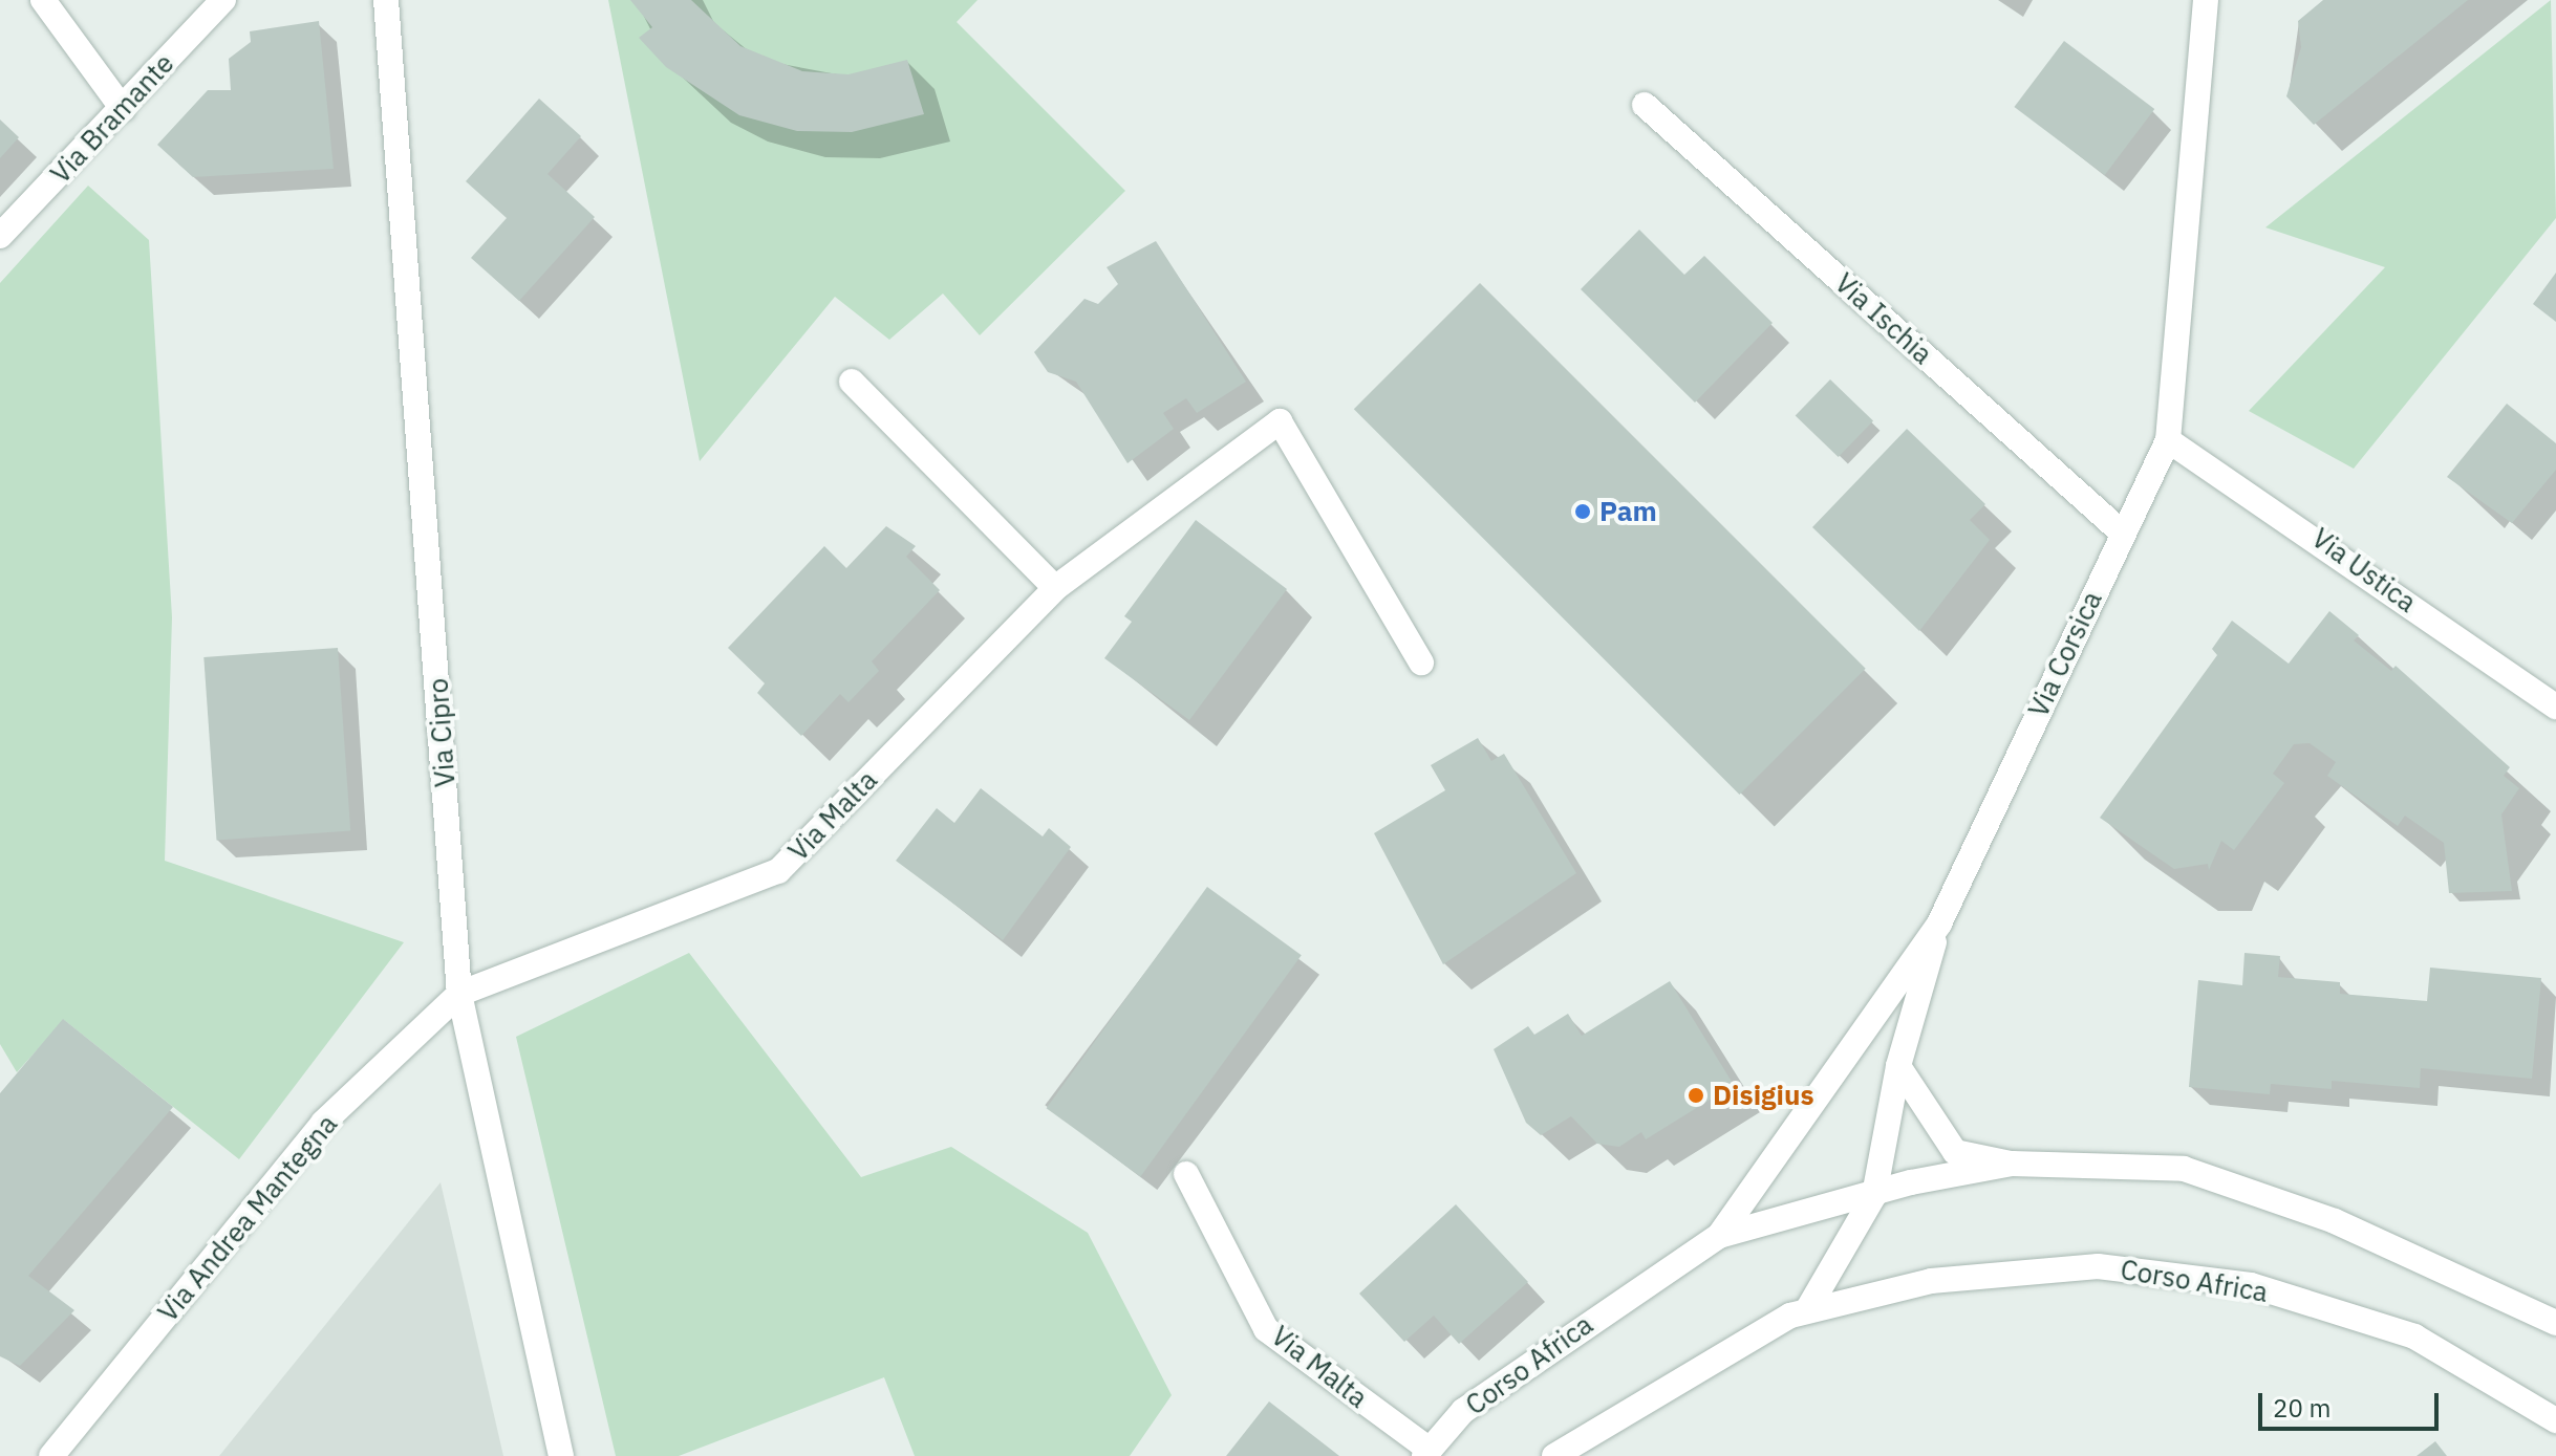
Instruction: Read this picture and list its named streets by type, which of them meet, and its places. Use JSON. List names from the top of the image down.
{
  "streets": {
    "street": [
      "Via Bramante",
      "Via Ischia",
      "Via Ustica",
      "Via Corsica",
      "Via Cipro",
      "Via Malta",
      "Via Andrea Mantegna",
      "Corso Africa"
    ]
  },
  "crossings": [
    ["Via Ischia", "Via Corsica"],
    ["Via Ustica", "Via Corsica"],
    ["Via Corsica", "Corso Africa"],
    ["Via Cipro", "Via Malta"],
    ["Via Cipro", "Via Andrea Mantegna"],
    ["Via Malta", "Via Andrea Mantegna"],
    ["Via Malta", "Corso Africa"]
  ],
  "places": ["Pam", "Disigius"],
  "scale_bar": "20 m"
}
